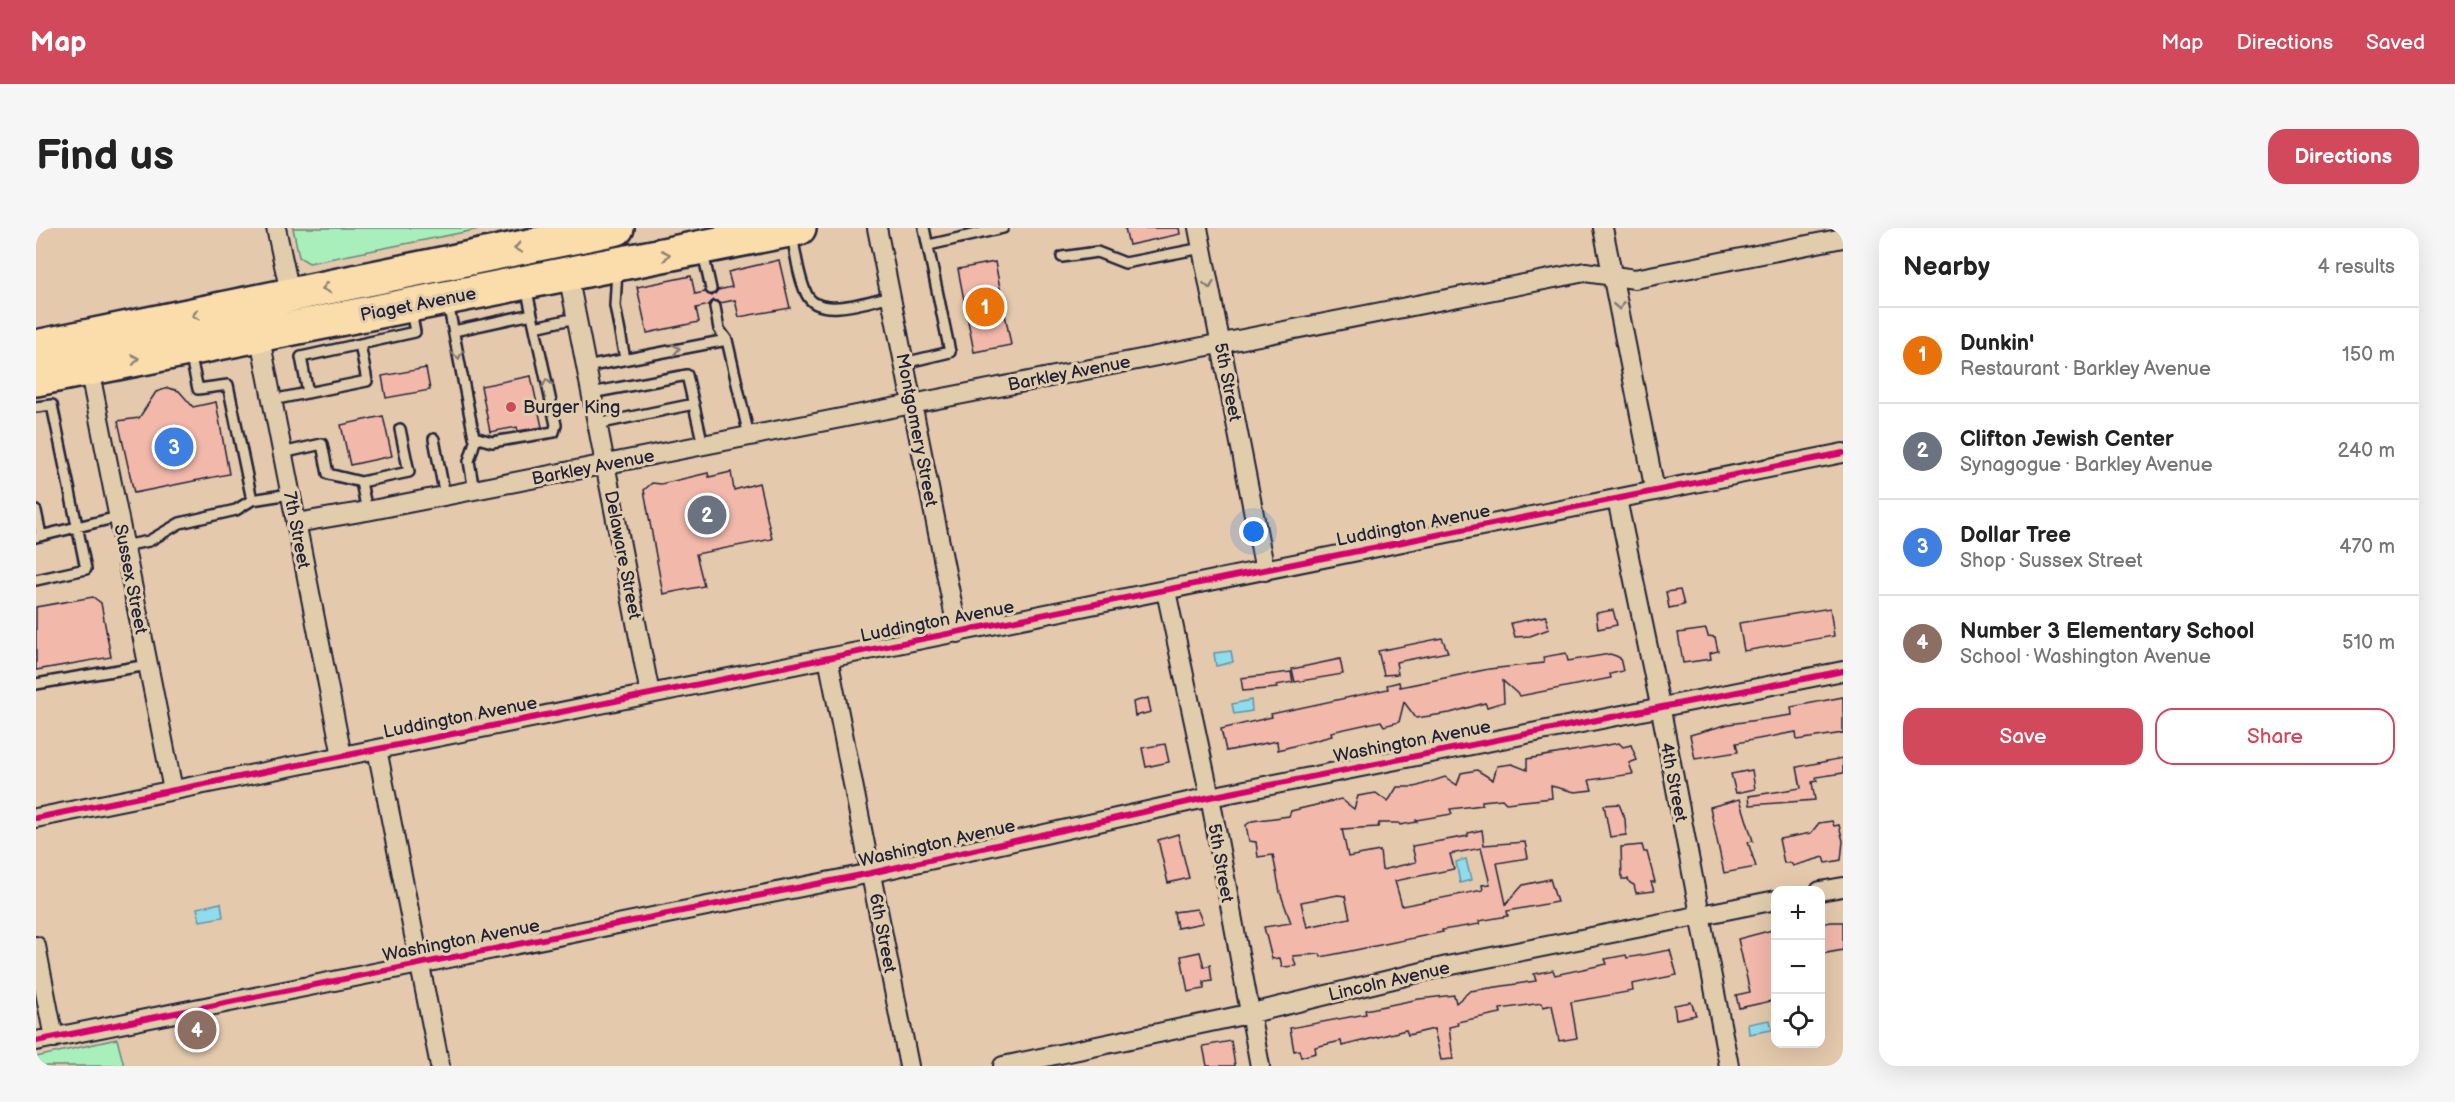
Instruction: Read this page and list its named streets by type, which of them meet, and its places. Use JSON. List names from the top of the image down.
{
  "streets": {
    "highway": ["Piaget Avenue"],
    "street": [
      "Barkley Avenue",
      "5th Street",
      "Montgomery Street",
      "Luddington Avenue",
      "7th Street",
      "Delaware Street",
      "Sussex Street",
      "Washington Avenue",
      "4th Street",
      "6th Street",
      "Lincoln Avenue"
    ]
  },
  "crossings": [
    ["Piaget Avenue", "7th Street"],
    ["Piaget Avenue", "Delaware Street"],
    ["Piaget Avenue", "Sussex Street"],
    ["Barkley Avenue", "5th Street"],
    ["Barkley Avenue", "Montgomery Street"],
    ["Barkley Avenue", "7th Street"],
    ["Barkley Avenue", "Delaware Street"],
    ["5th Street", "Luddington Avenue"],
    ["5th Street", "Washington Avenue"],
    ["5th Street", "Lincoln Avenue"],
    ["Montgomery Street", "Luddington Avenue"],
    ["Luddington Avenue", "7th Street"],
    ["Luddington Avenue", "Delaware Street"],
    ["Luddington Avenue", "Sussex Street"],
    ["Luddington Avenue", "4th Street"],
    ["Luddington Avenue", "6th Street"],
    ["Washington Avenue", "4th Street"],
    ["Washington Avenue", "6th Street"],
    ["4th Street", "Lincoln Avenue"]
  ],
  "places": ["Burger King"],
  "page": {
    "header": "Map",
    "nav": ["Map", "Directions", "Saved"],
    "buttons": [
      "Directions",
      ["Save", "Share"]
    ],
    "title": "Find us",
    "heading": ["Nearby", "4 results"],
    "pins": [
      "1",
      "3",
      "2",
      "4"
    ],
    "list": [
      {
        "mark": "1",
        "name": "Dunkin'",
        "note": "Restaurant · Barkley Avenue",
        "value": "150 m"
      },
      {
        "mark": "2",
        "name": "Clifton Jewish Center",
        "note": "Synagogue · Barkley Avenue",
        "value": "240 m"
      },
      {
        "mark": "3",
        "name": "Dollar Tree",
        "note": "Shop · Sussex Street",
        "value": "470 m"
      },
      {
        "mark": "4",
        "name": "Number 3 Elementary School",
        "note": "School · Washington Avenue",
        "value": "510 m"
      }
    ],
    "map_buttons": ["+", "−"]
  }
}
